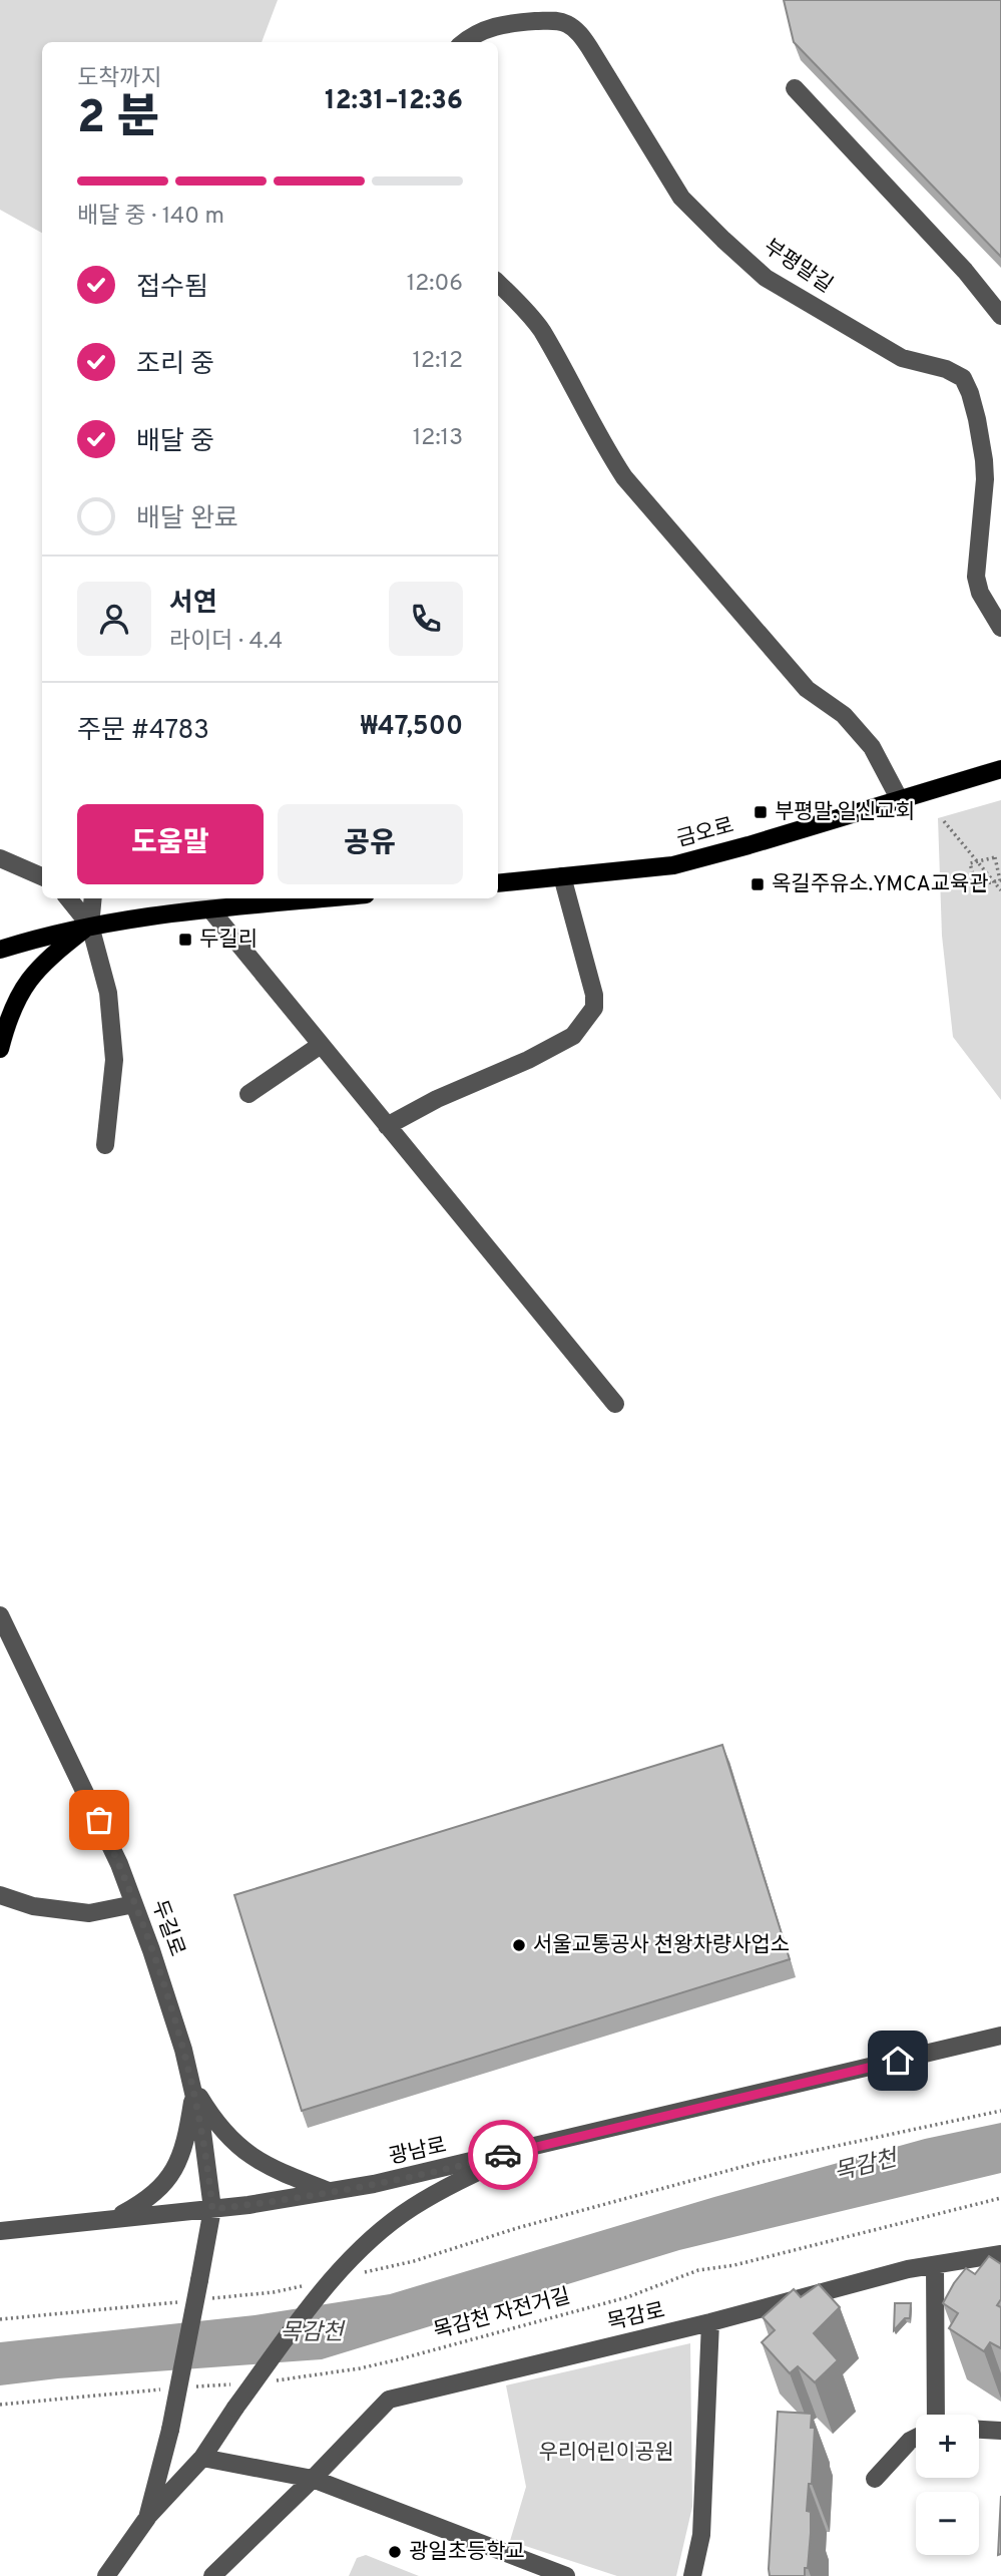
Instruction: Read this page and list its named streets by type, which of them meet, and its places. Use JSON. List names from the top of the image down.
{
  "streets": {
    "main road": ["금오로"],
    "street": [
      "부평말길",
      "두길로",
      "광남로",
      "목감로"
    ],
    "path": ["목감천 자전거길"]
  },
  "crossings": [
    ["두길로", "광남로"]
  ],
  "water": ["목감천"],
  "parks": ["우리어린이공원"],
  "places": {
    "transit": ["부평말.일신교회", "옥길주유소.YMCA교육관", "두길리"],
    "other": ["서울교통공사 천왕차량사업소", "광일초등학교"]
  },
  "page": {
    "heading": ["2 분", "도착까지", "12:31–12:36"],
    "panel": [
      "서연",
      "라이더 · 4.4",
      "주문 #4783",
      "₩47,500"
    ],
    "bar": "배달 중 · 140 m",
    "list": [
      ["접수됨", "12:06"],
      ["조리 중", "12:12"],
      ["배달 중", "12:13"],
      "배달 완료"
    ],
    "buttons": ["도움말", "공유"],
    "map_buttons": ["+", "−"]
  }
}
